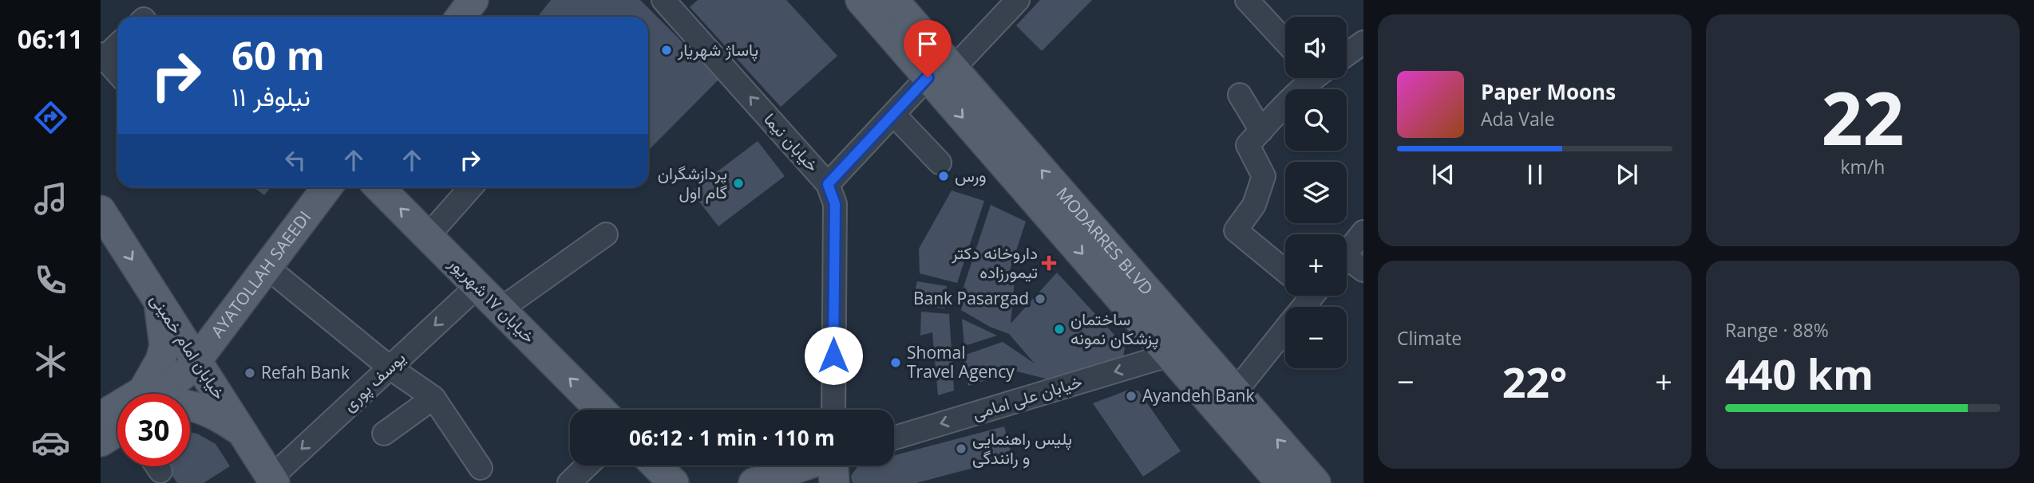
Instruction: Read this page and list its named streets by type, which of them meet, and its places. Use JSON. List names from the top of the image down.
{
  "streets": {
    "main road": [
      "MODARRES BLVD",
      "AYATOLLAH SAEEDI",
      "خیابان ۱۷ شهریور",
      "خیابان امام خمینی"
    ],
    "street": ["خیابان نیما", "یوسف پوری", "خیابان علی امامی"]
  },
  "crossings": [
    ["MODARRES BLVD", "خیابان علی امامی"],
    ["AYATOLLAH SAEEDI", "خیابان امام خمینی"],
    ["خیابان ۱۷ شهریور", "یوسف پوری"],
    ["خیابان امام خمینی", "یوسف پوری"]
  ],
  "one_way": [
    "خیابان نیما",
    "خیابان ۱۷ شهریور",
    "یوسف پوری",
    "خیابان علی امامی"
  ],
  "places": {
    "other": [
      "پاساژ شهریار",
      "ورس",
      "پردازشگران گام اول",
      "Bank Pasargad",
      "ساختمان پزشکان نمونه",
      "Shomal Travel Agency",
      "Refah Bank",
      "Ayandeh Bank",
      "پلیس راهنمایی و رانندگی"
    ],
    "health": ["داروخانه دکتر تیمورزاده"]
  },
  "page": {
    "tabs": "06:11",
    "tile": [
      ["22", "km/h"],
      "Climate",
      ["Range · 88%", "440 km"]
    ],
    "map_buttons": ["+", "−"],
    "turn": ["60 m", "نیلوفر ۱۱"],
    "song": ["Paper Moons", "Ada Vale"],
    "heat": ["−", "22°", "+"],
    "limit": "30",
    "trip": "06:12 · 1 min · 110 m"
  }
}
